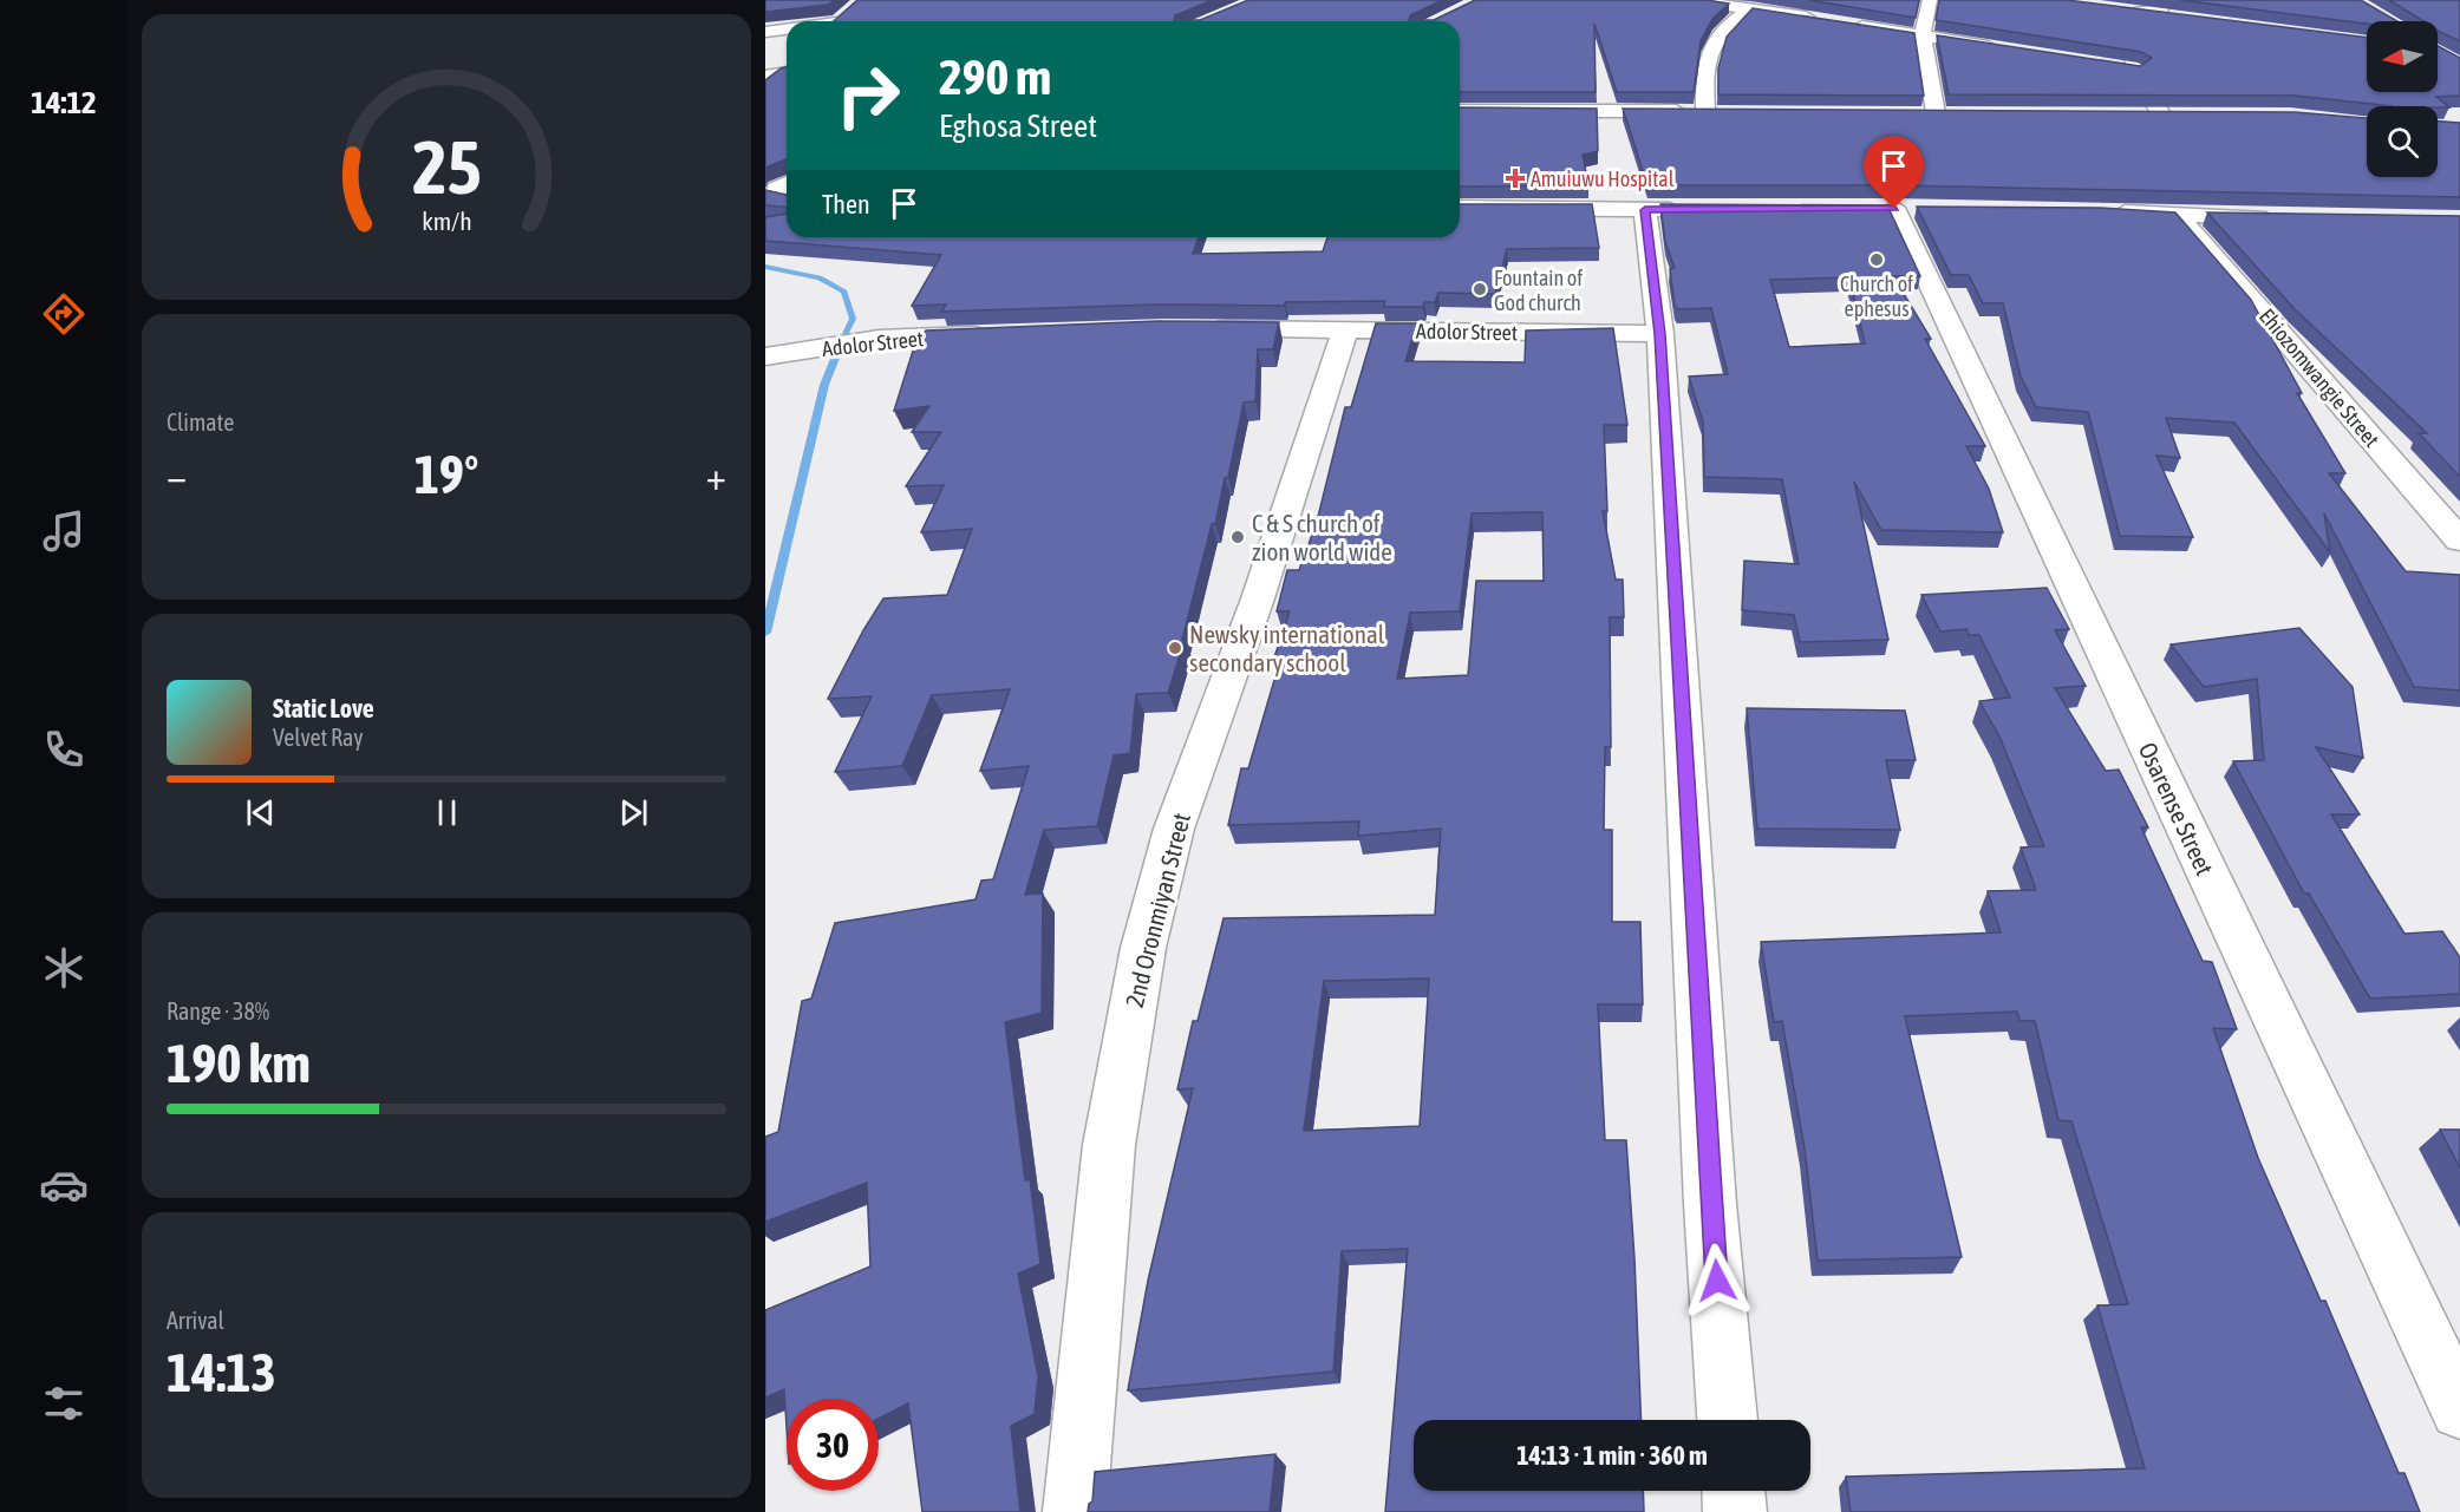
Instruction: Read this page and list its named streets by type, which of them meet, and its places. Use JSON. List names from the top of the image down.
{
  "streets": {
    "street": [
      "Adolor Street",
      "Ehiozomwangie Street",
      "Osarense Street",
      "2nd Oronmiyan Street"
    ]
  },
  "crossings": [
    ["Adolor Street", "2nd Oronmiyan Street"]
  ],
  "places": {
    "health": ["Amuiuwu Hospital"],
    "other": [
      "Church of ephesus",
      "Fountain of God church",
      "C & S church of zion world wide",
      "Newsky international secondary school"
    ]
  },
  "north": "left",
  "page": {
    "tabs": "14:12",
    "turn": ["290 m", "Eghosa Street"],
    "then": "Then",
    "tile": [
      "Climate",
      ["Range · 38%", "190 km"],
      ["Arrival", "14:13"]
    ],
    "heat": ["−", "19°", "+"],
    "song": ["Static Love", "Velvet Ray"],
    "limit": "30",
    "trip": "14:13 · 1 min · 360 m",
    "gauge": ["25", "km/h"]
  }
}
